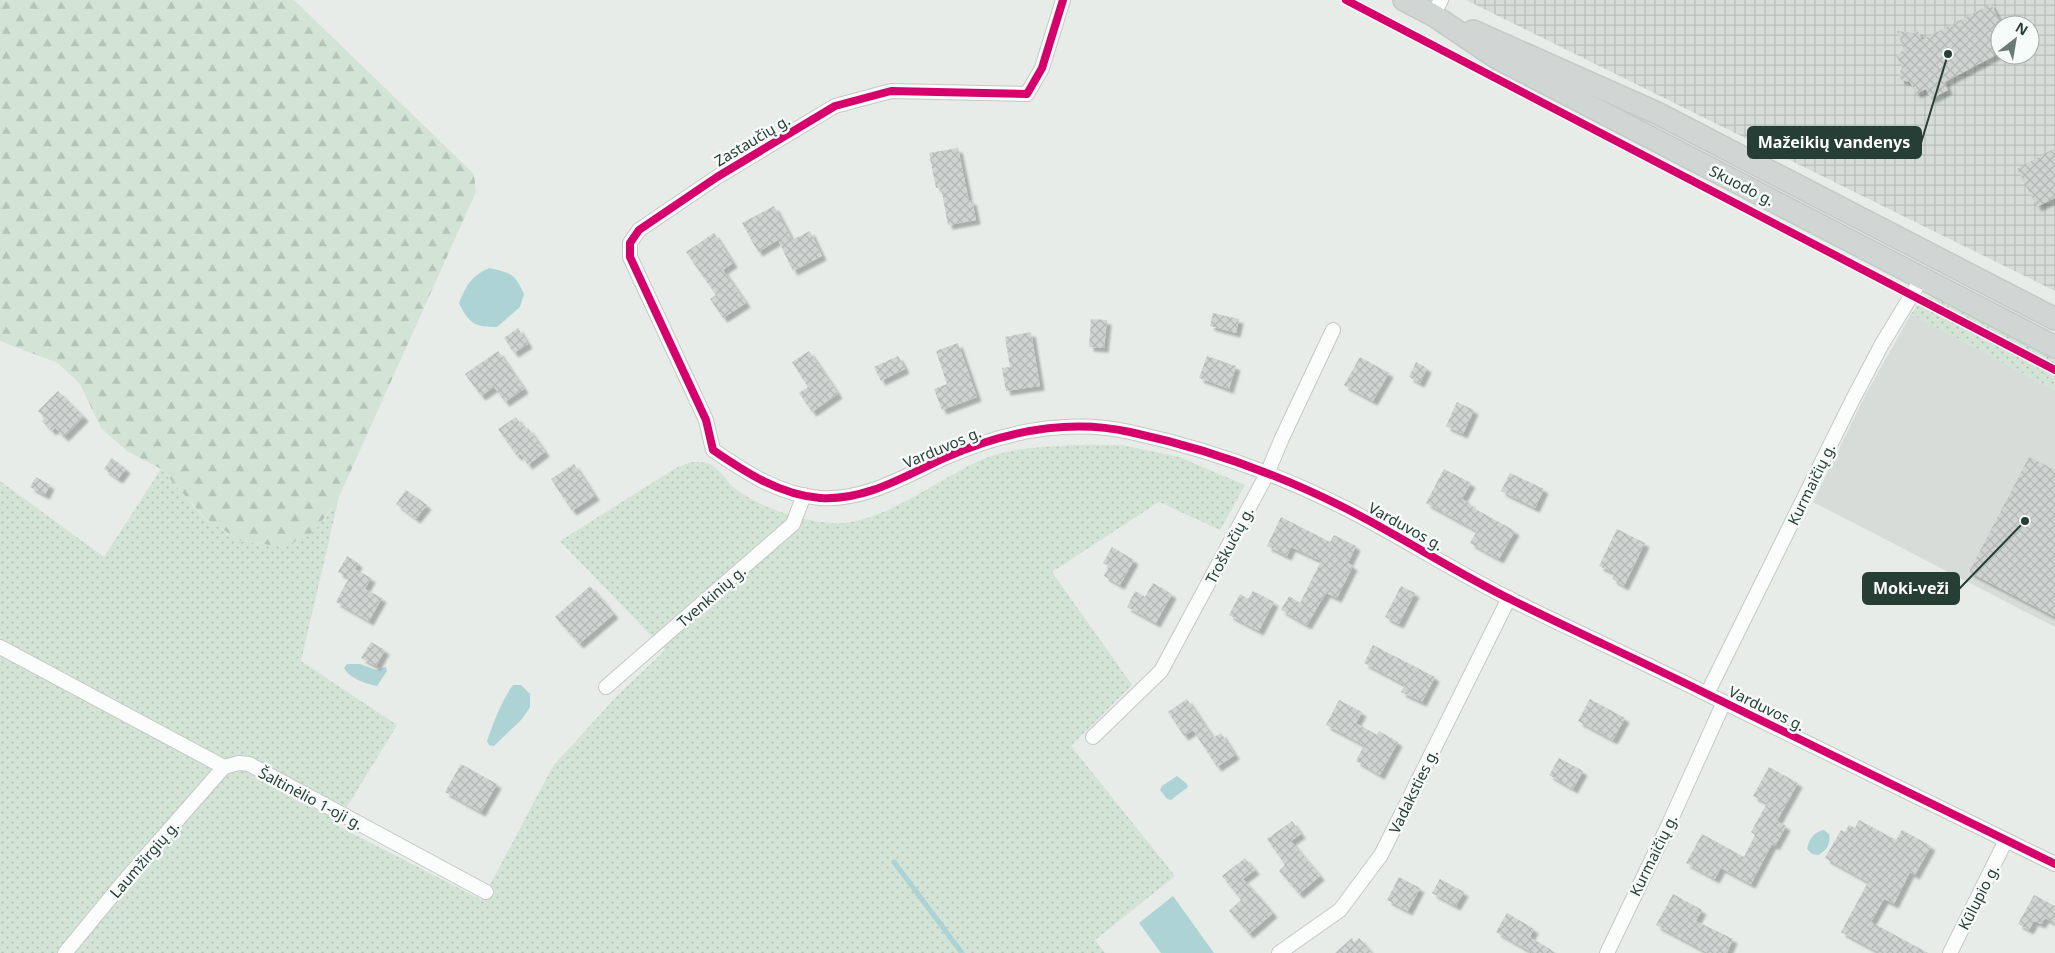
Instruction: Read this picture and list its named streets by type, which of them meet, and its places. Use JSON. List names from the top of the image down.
{
  "streets": {
    "main road": ["Skuodo g."],
    "street": [
      "Zastaučių g.",
      "Varduvos g.",
      "Kurmaičių g.",
      "Troškučių g.",
      "Tvenkinių g.",
      "Vadaksties g.",
      "Šaltinėlio 1-oji g.",
      "Laumžirgių g.",
      "Kūlupio g."
    ]
  },
  "crossings": [
    ["Zastaučių g.", "Varduvos g."],
    ["Skuodo g.", "Kurmaičių g."],
    ["Varduvos g.", "Kurmaičių g."],
    ["Varduvos g.", "Troškučių g."],
    ["Varduvos g.", "Tvenkinių g."],
    ["Varduvos g.", "Vadaksties g."],
    ["Varduvos g.", "Kūlupio g."],
    ["Šaltinėlio 1-oji g.", "Laumžirgių g."]
  ],
  "places": ["Mažeikių vandenys", "Moki-veži"],
  "north": "top right"
}
